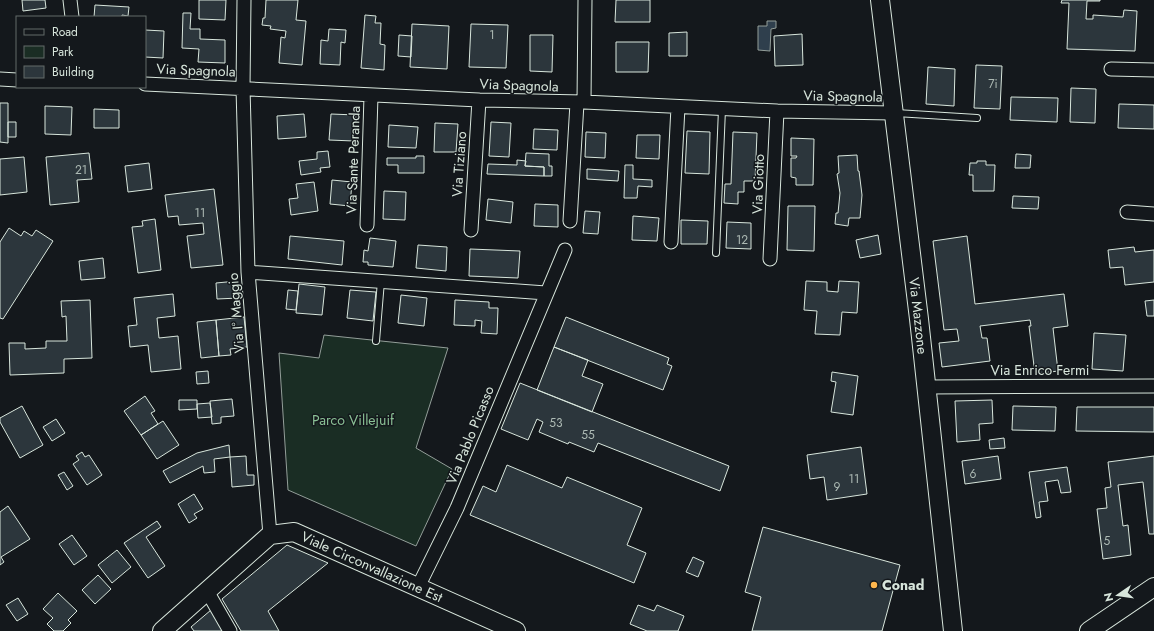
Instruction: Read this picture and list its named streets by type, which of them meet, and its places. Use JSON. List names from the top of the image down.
{
  "streets": {
    "main road": ["Via Mazzone", "Viale Circonvallazione Est"],
    "street": [
      "Via Spagnola",
      "Via Sante Peranda",
      "Via Tiziano",
      "Via Giotto",
      "Via I° Maggio",
      "Via Enrico Fermi",
      "Via Pablo Picasso"
    ]
  },
  "crossings": [
    ["Via Spagnola", "Via Sante Peranda"],
    ["Via Spagnola", "Via Tiziano"],
    ["Via Spagnola", "Via Giotto"],
    ["Via Spagnola", "Via I° Maggio"],
    ["Via Spagnola", "Via Mazzone"],
    ["Via I° Maggio", "Viale Circonvallazione Est"],
    ["Via Mazzone", "Via Enrico Fermi"],
    ["Via Pablo Picasso", "Viale Circonvallazione Est"]
  ],
  "parks": ["Parco Villejuif"],
  "places": ["Conad"],
  "house_numbers": [
    "1",
    "7i",
    "21",
    "11",
    "12",
    "53",
    "55",
    "6",
    "11",
    "9",
    "5"
  ],
  "legend": ["Road", "Park", "Building"],
  "north": "left"
}
